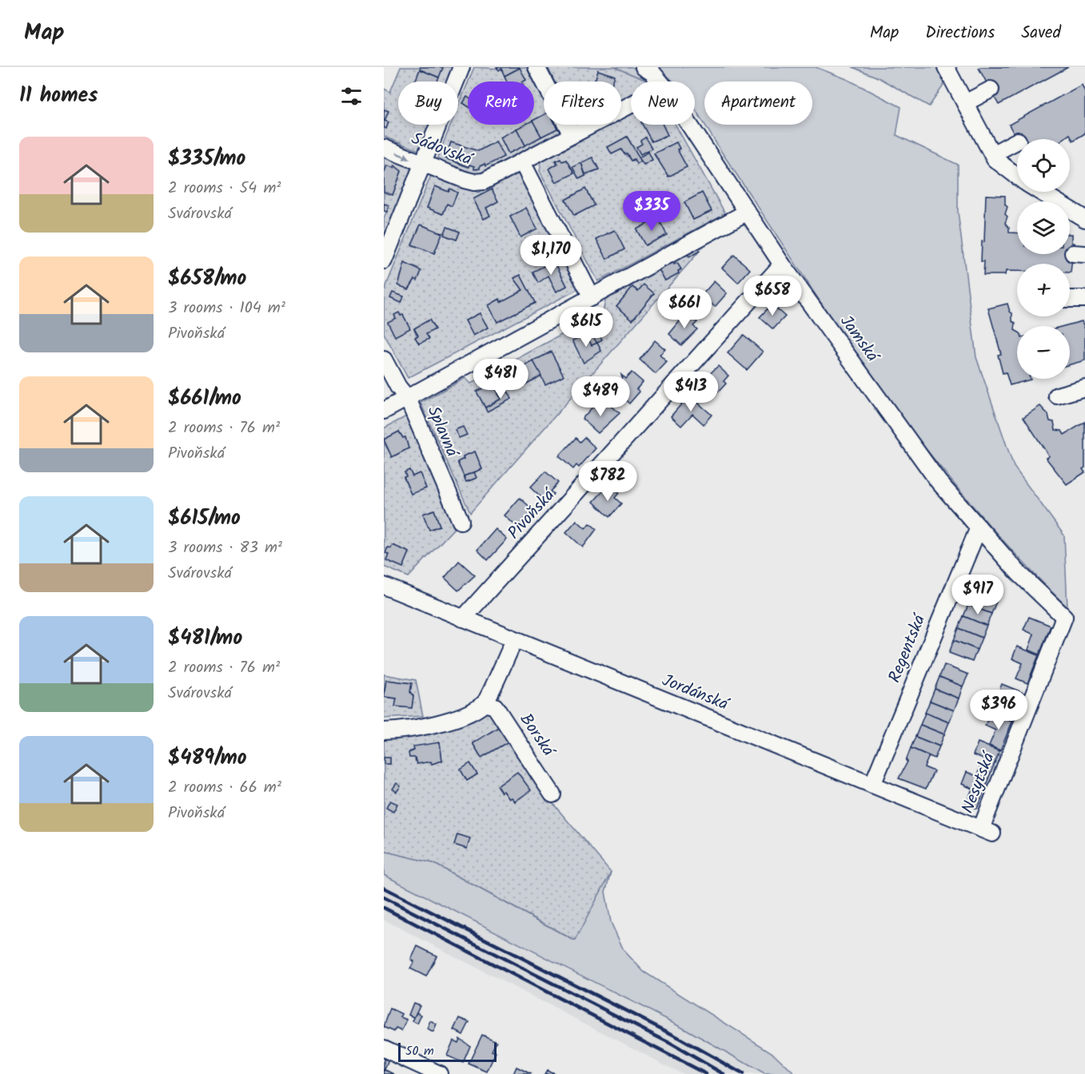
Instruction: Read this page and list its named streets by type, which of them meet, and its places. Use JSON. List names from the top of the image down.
{
  "streets": {
    "street": [
      "Sádovská",
      "Jamská",
      "Splavná",
      "Pivoňská",
      "Regentská",
      "Jordánská",
      "Borská",
      "Nesytská"
    ]
  },
  "crossings": [
    ["Jamská", "Pivoňská"],
    ["Jamská", "Regentská"],
    ["Jamská", "Nesytská"],
    ["Pivoňská", "Jordánská"],
    ["Regentská", "Jordánská"],
    ["Jordánská", "Nesytská"]
  ],
  "scale_bar": "50 m",
  "page": {
    "header": "Map",
    "nav": ["Map", "Directions", "Saved"],
    "heading": "11 homes",
    "chip": [
      "Buy",
      "Rent",
      "Filters",
      "New",
      "Apartment"
    ],
    "list": [
      {
        "name": "$335/mo",
        "note": "2 rooms · 54 m² · Svárovská"
      },
      {
        "name": "$658/mo",
        "note": "3 rooms · 104 m² · Pivoňská"
      },
      {
        "name": "$661/mo",
        "note": "2 rooms · 76 m² · Pivoňská"
      },
      {
        "name": "$615/mo",
        "note": "3 rooms · 83 m² · Svárovská"
      },
      {
        "name": "$481/mo",
        "note": "2 rooms · 76 m² · Svárovská"
      },
      {
        "name": "$489/mo",
        "note": "2 rooms · 66 m² · Pivoňská"
      }
    ],
    "map_buttons": ["+", "−"],
    "price": [
      "$335",
      "$1,170",
      "$658",
      "$661",
      "$615",
      "$481",
      "$413",
      "$489",
      "$782",
      "$917",
      "$396"
    ],
    "scale": "50 m"
  }
}
